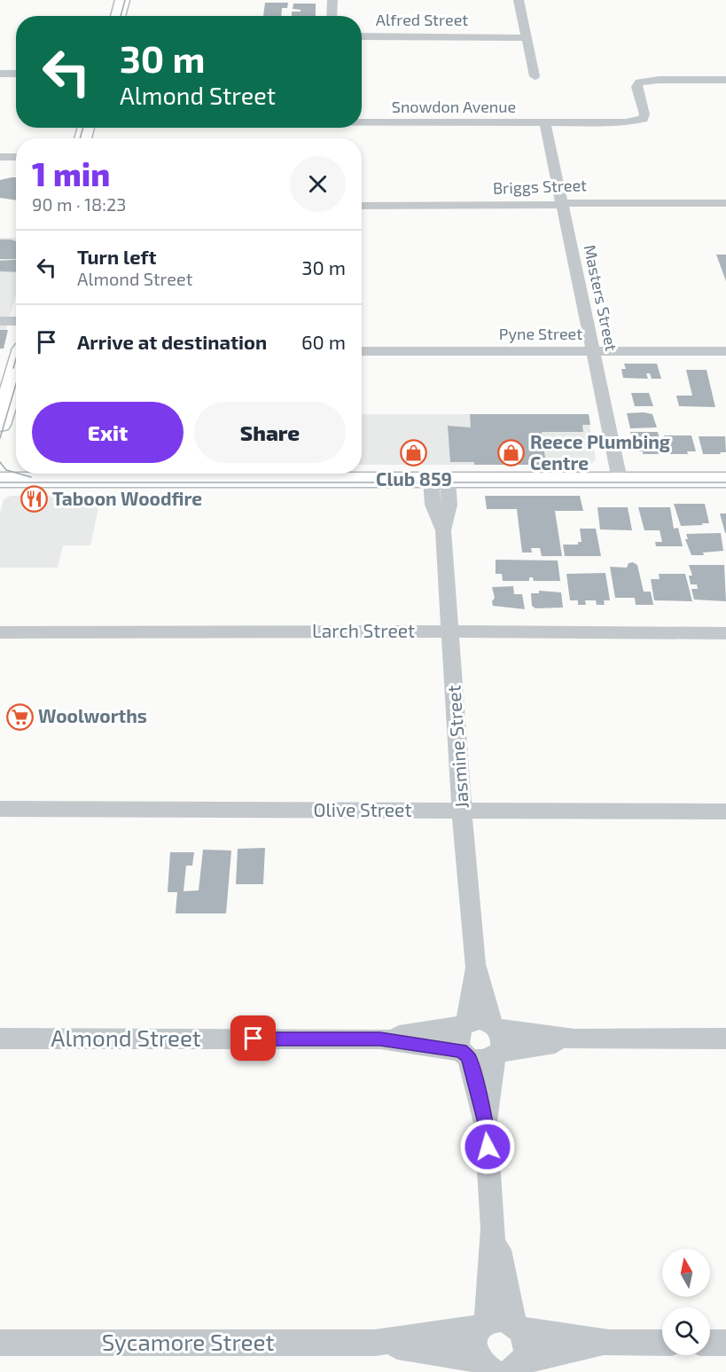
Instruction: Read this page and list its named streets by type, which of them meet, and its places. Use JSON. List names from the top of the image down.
{
  "streets": {
    "street": [
      "Alfred Street",
      "Snowdon Avenue",
      "Briggs Street",
      "Masters Street",
      "Pyne Street",
      "Larch Street",
      "Jasmine Street",
      "Olive Street",
      "Almond Street",
      "Sycamore Street"
    ]
  },
  "crossings": [
    ["Snowdon Avenue", "Masters Street"],
    ["Briggs Street", "Masters Street"],
    ["Masters Street", "Pyne Street"],
    ["Larch Street", "Jasmine Street"],
    ["Jasmine Street", "Olive Street"],
    ["Jasmine Street", "Almond Street"]
  ],
  "places": {
    "shop": ["Club 859", "Reece Plumbing Centre"],
    "restaurant": ["Taboon Woodfire"],
    "supermarket": ["Woolworths"]
  },
  "north": "top",
  "page": {
    "turn": ["30 m", "Almond Street"],
    "heading": ["1 min", "90 m · 18:23"],
    "list": [
      {
        "name": "Turn left",
        "note": "Almond Street",
        "value": "30 m"
      },
      {
        "name": "Arrive at destination",
        "value": "60 m"
      }
    ],
    "buttons": ["Exit", "Share"]
  }
}
